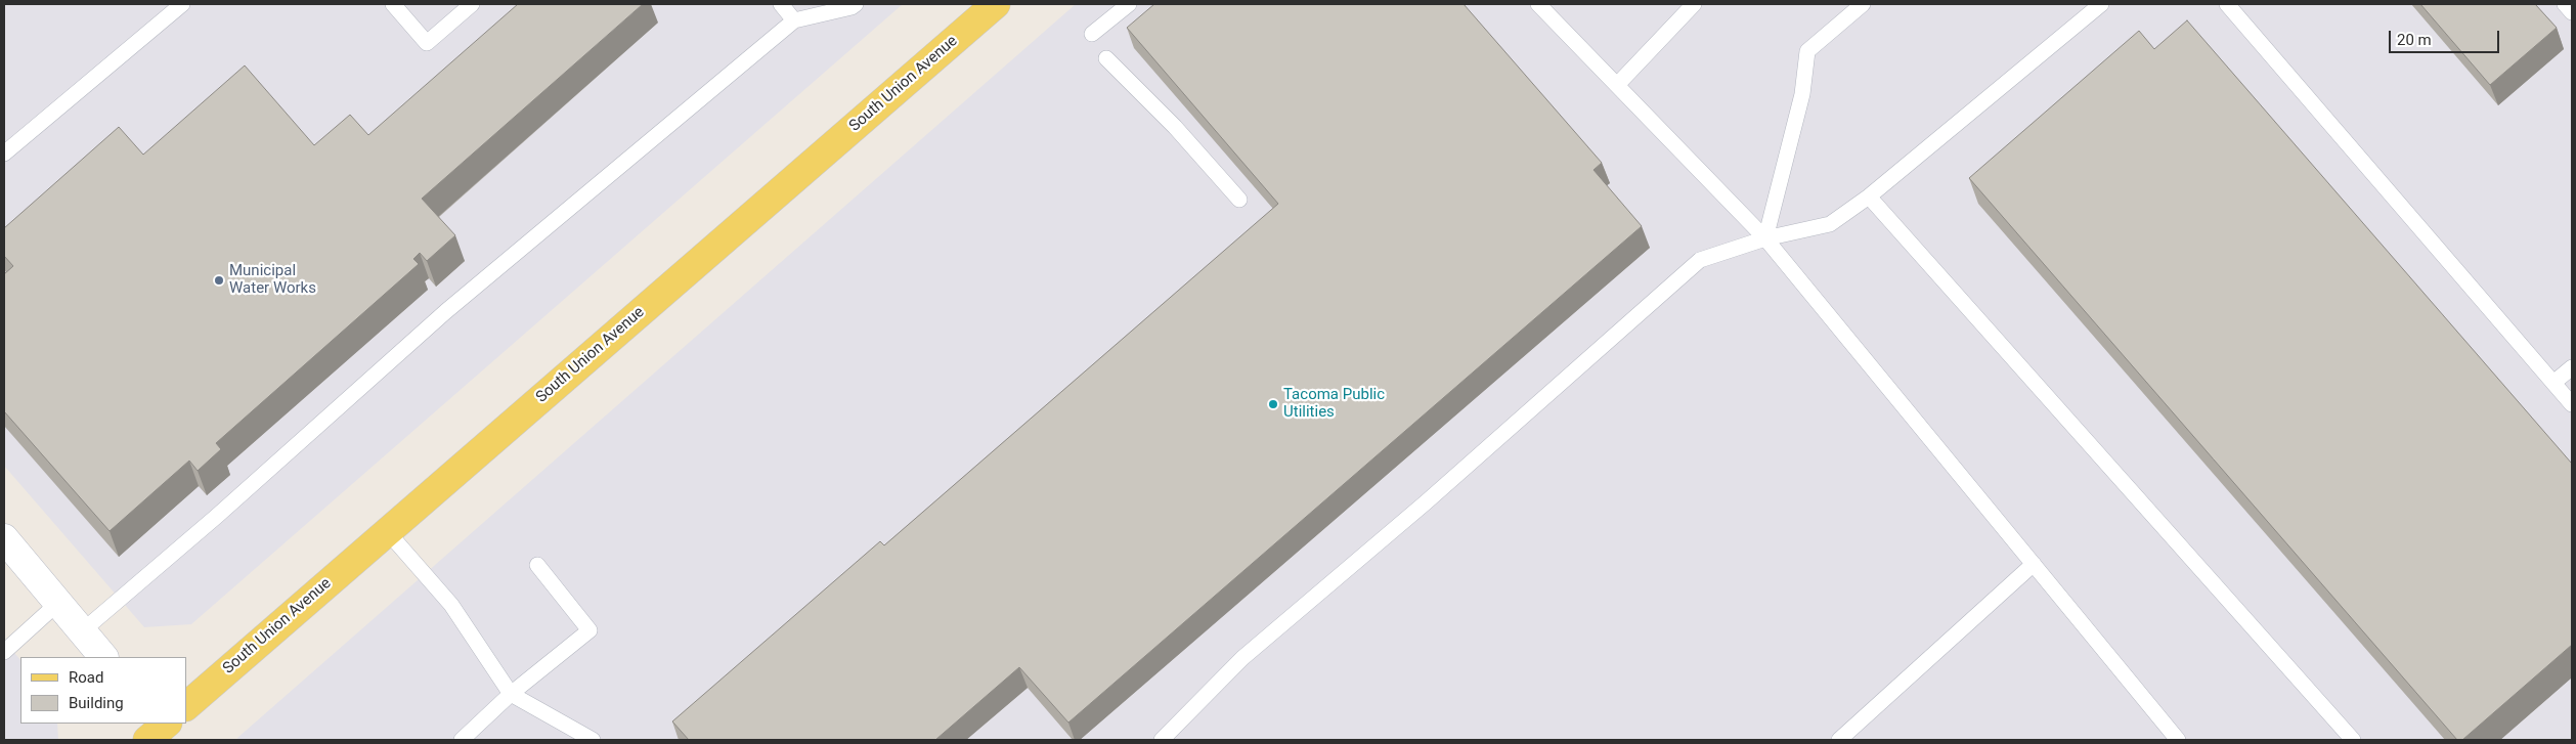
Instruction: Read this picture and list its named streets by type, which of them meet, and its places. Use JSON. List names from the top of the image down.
{
  "streets": {
    "main road": ["South Union Avenue"]
  },
  "places": ["Municipal Water Works", "Tacoma Public Utilities"],
  "legend": ["Road", "Building"],
  "scale_bar": "20 m"
}
